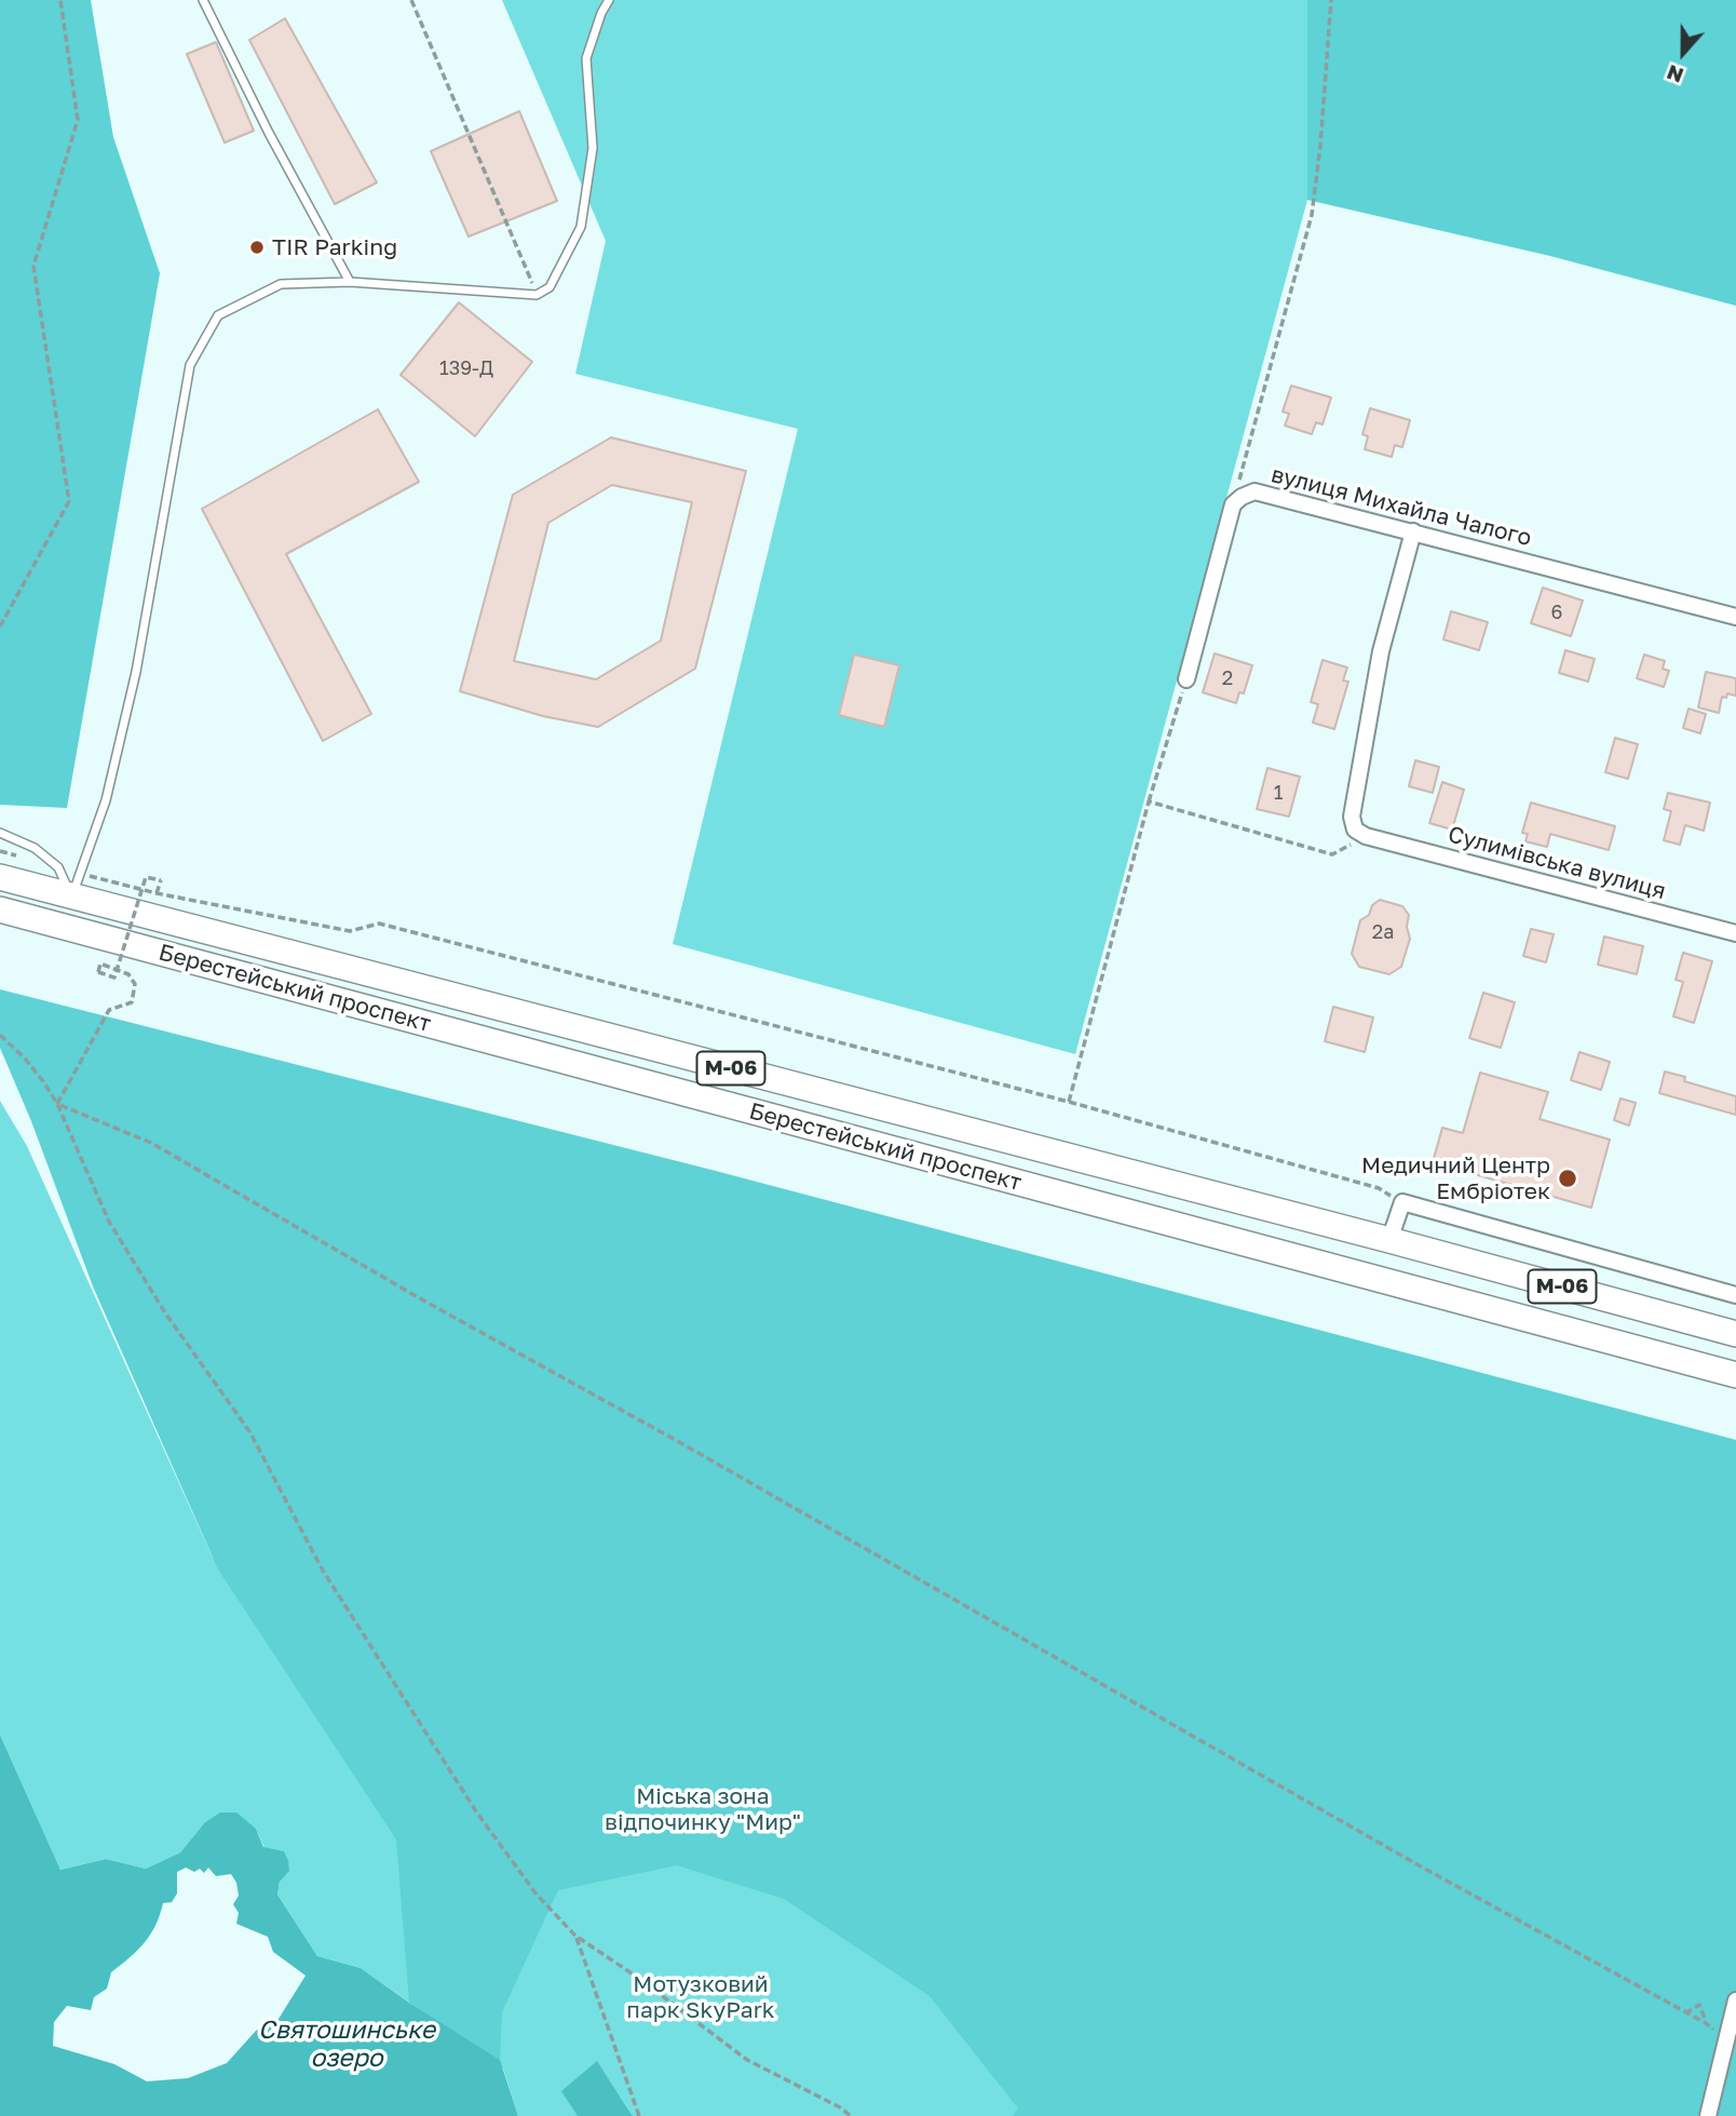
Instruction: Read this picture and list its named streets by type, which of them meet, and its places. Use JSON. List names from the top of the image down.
{
  "streets": {
    "highway": ["Берестейський проспект", "М-06"],
    "street": ["вулиця Михайла Чалого", "Сулимівська вулиця"]
  },
  "crossings": [
    ["Берестейський проспект", "М-06"]
  ],
  "water": ["Святошинське озеро"],
  "parks": ["Міська зона відпочинку \"Мир\"", "Мотузковий парк SkyPark"],
  "places": ["TIR Parking", "Медичний Центр Ембріотек"],
  "house_numbers": [
    "139-Д",
    "6",
    "2",
    "1",
    "2а"
  ],
  "north": "bottom"
}
